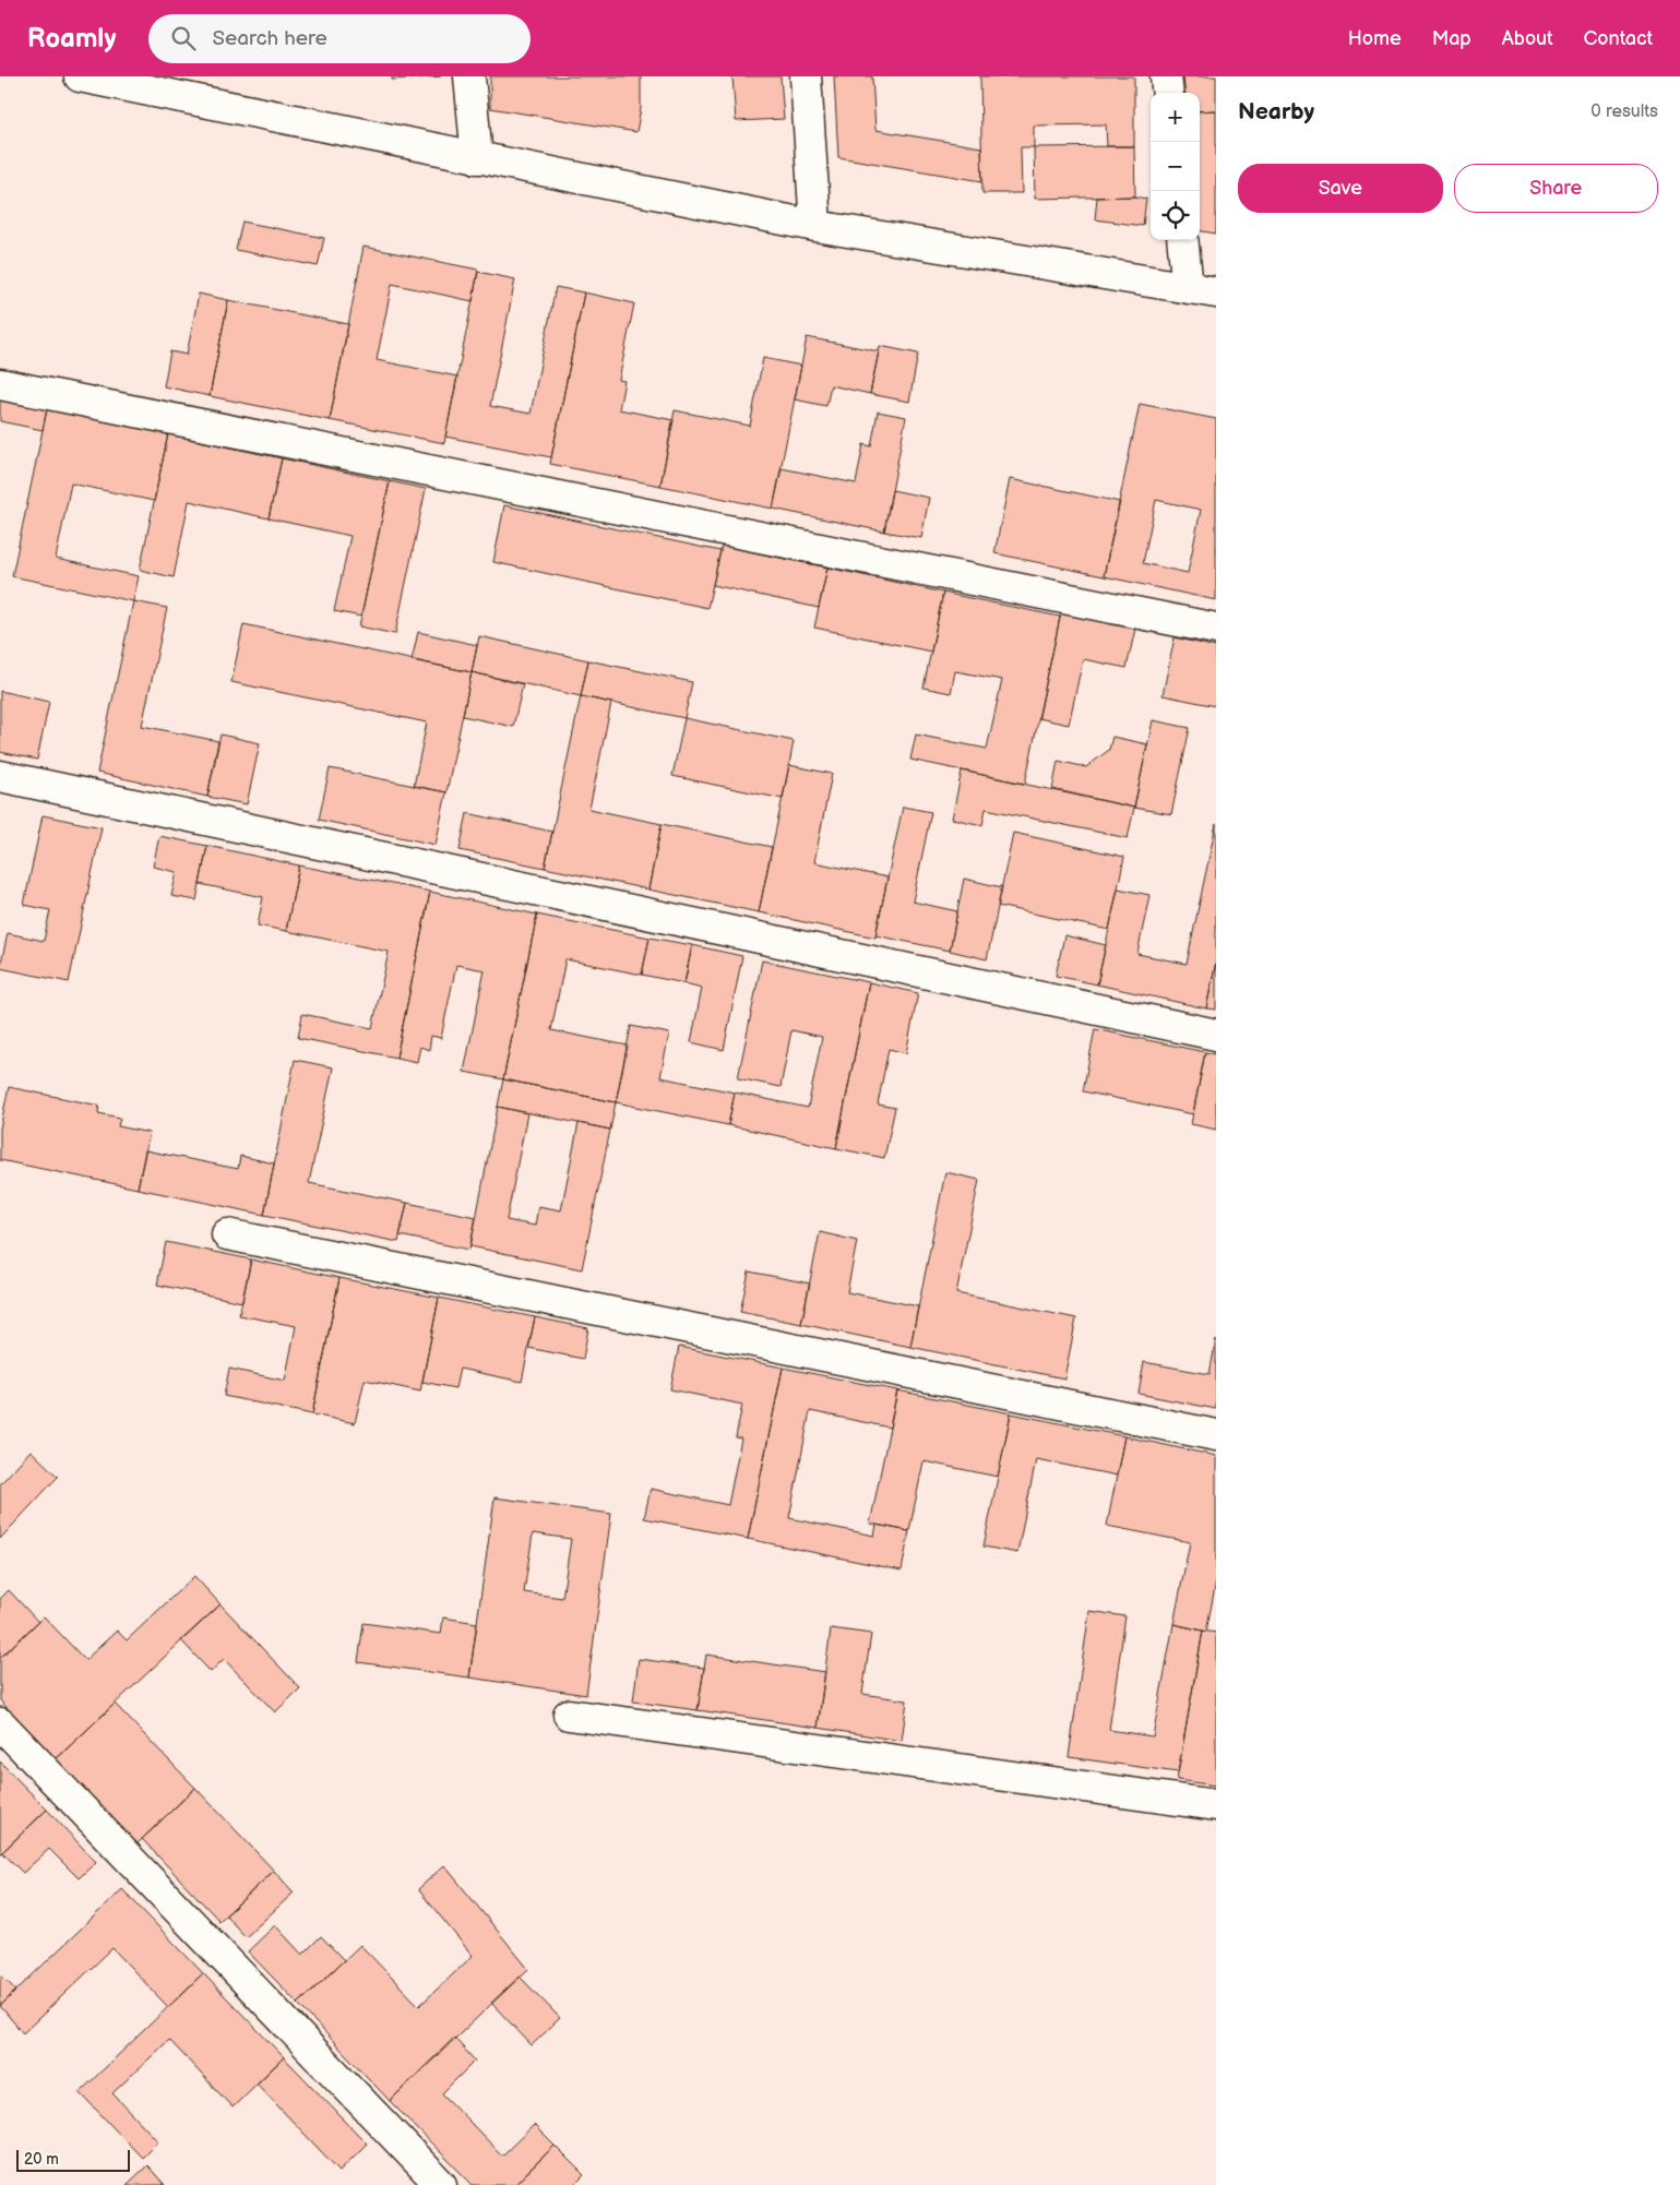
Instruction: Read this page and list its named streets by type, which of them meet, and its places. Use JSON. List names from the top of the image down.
{
  "scale_bar": "20 m",
  "page": {
    "header": "Roamly",
    "search": "Search here",
    "nav": [
      "Home",
      "Map",
      "About",
      "Contact"
    ],
    "heading": ["Nearby", "0 results"],
    "map_buttons": ["+", "−"],
    "buttons": ["Save", "Share"],
    "scale": "20 m"
  }
}
